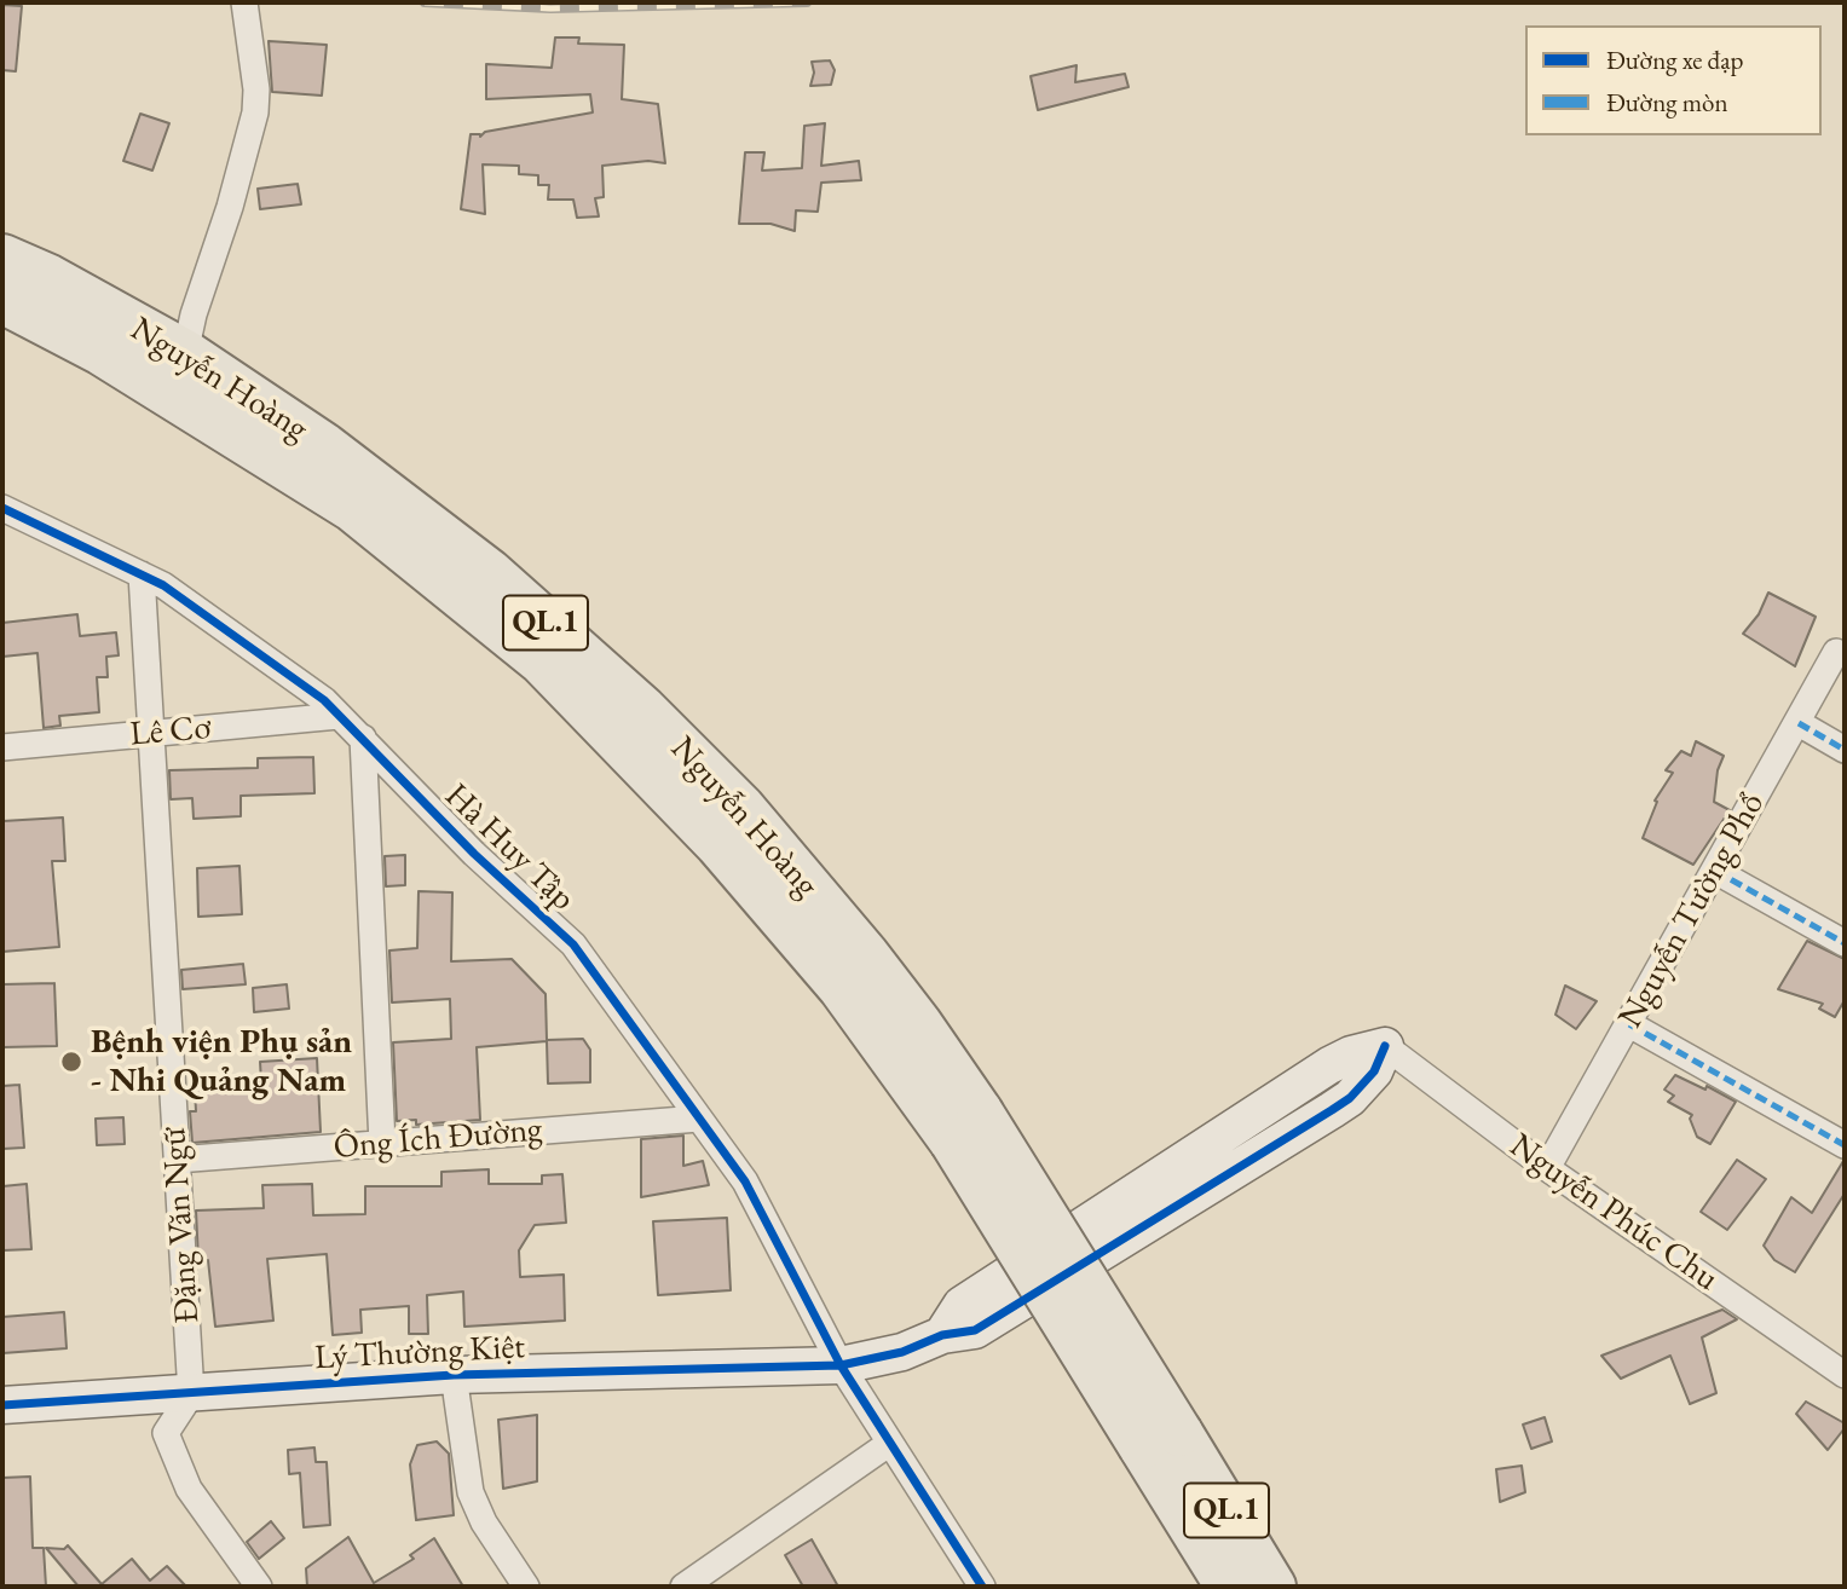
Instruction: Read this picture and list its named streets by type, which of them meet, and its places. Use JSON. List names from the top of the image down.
{
  "streets": {
    "highway": ["Nguyễn Hoàng", "QL.1"],
    "street": [
      "Lê Cơ",
      "Hà Huy Tập",
      "Nguyễn Tường Phổ",
      "Ông Ích Đường",
      "Nguyễn Phúc Chu",
      "Đặng Văn Ngữ",
      "Lý Thường Kiệt"
    ]
  },
  "crossings": [
    ["Lê Cơ", "Hà Huy Tập"],
    ["Lê Cơ", "Đặng Văn Ngữ"],
    ["Hà Huy Tập", "Ông Ích Đường"],
    ["Hà Huy Tập", "Đặng Văn Ngữ"],
    ["Hà Huy Tập", "Lý Thường Kiệt"],
    ["Nguyễn Tường Phổ", "Nguyễn Phúc Chu"],
    ["Ông Ích Đường", "Đặng Văn Ngữ"],
    ["Nguyễn Phúc Chu", "Lý Thường Kiệt"],
    ["Đặng Văn Ngữ", "Lý Thường Kiệt"]
  ],
  "places": ["Bệnh viện Phụ sản - Nhi Quảng Nam"],
  "legend": ["Đường xe đạp", "Đường mòn"]
}
